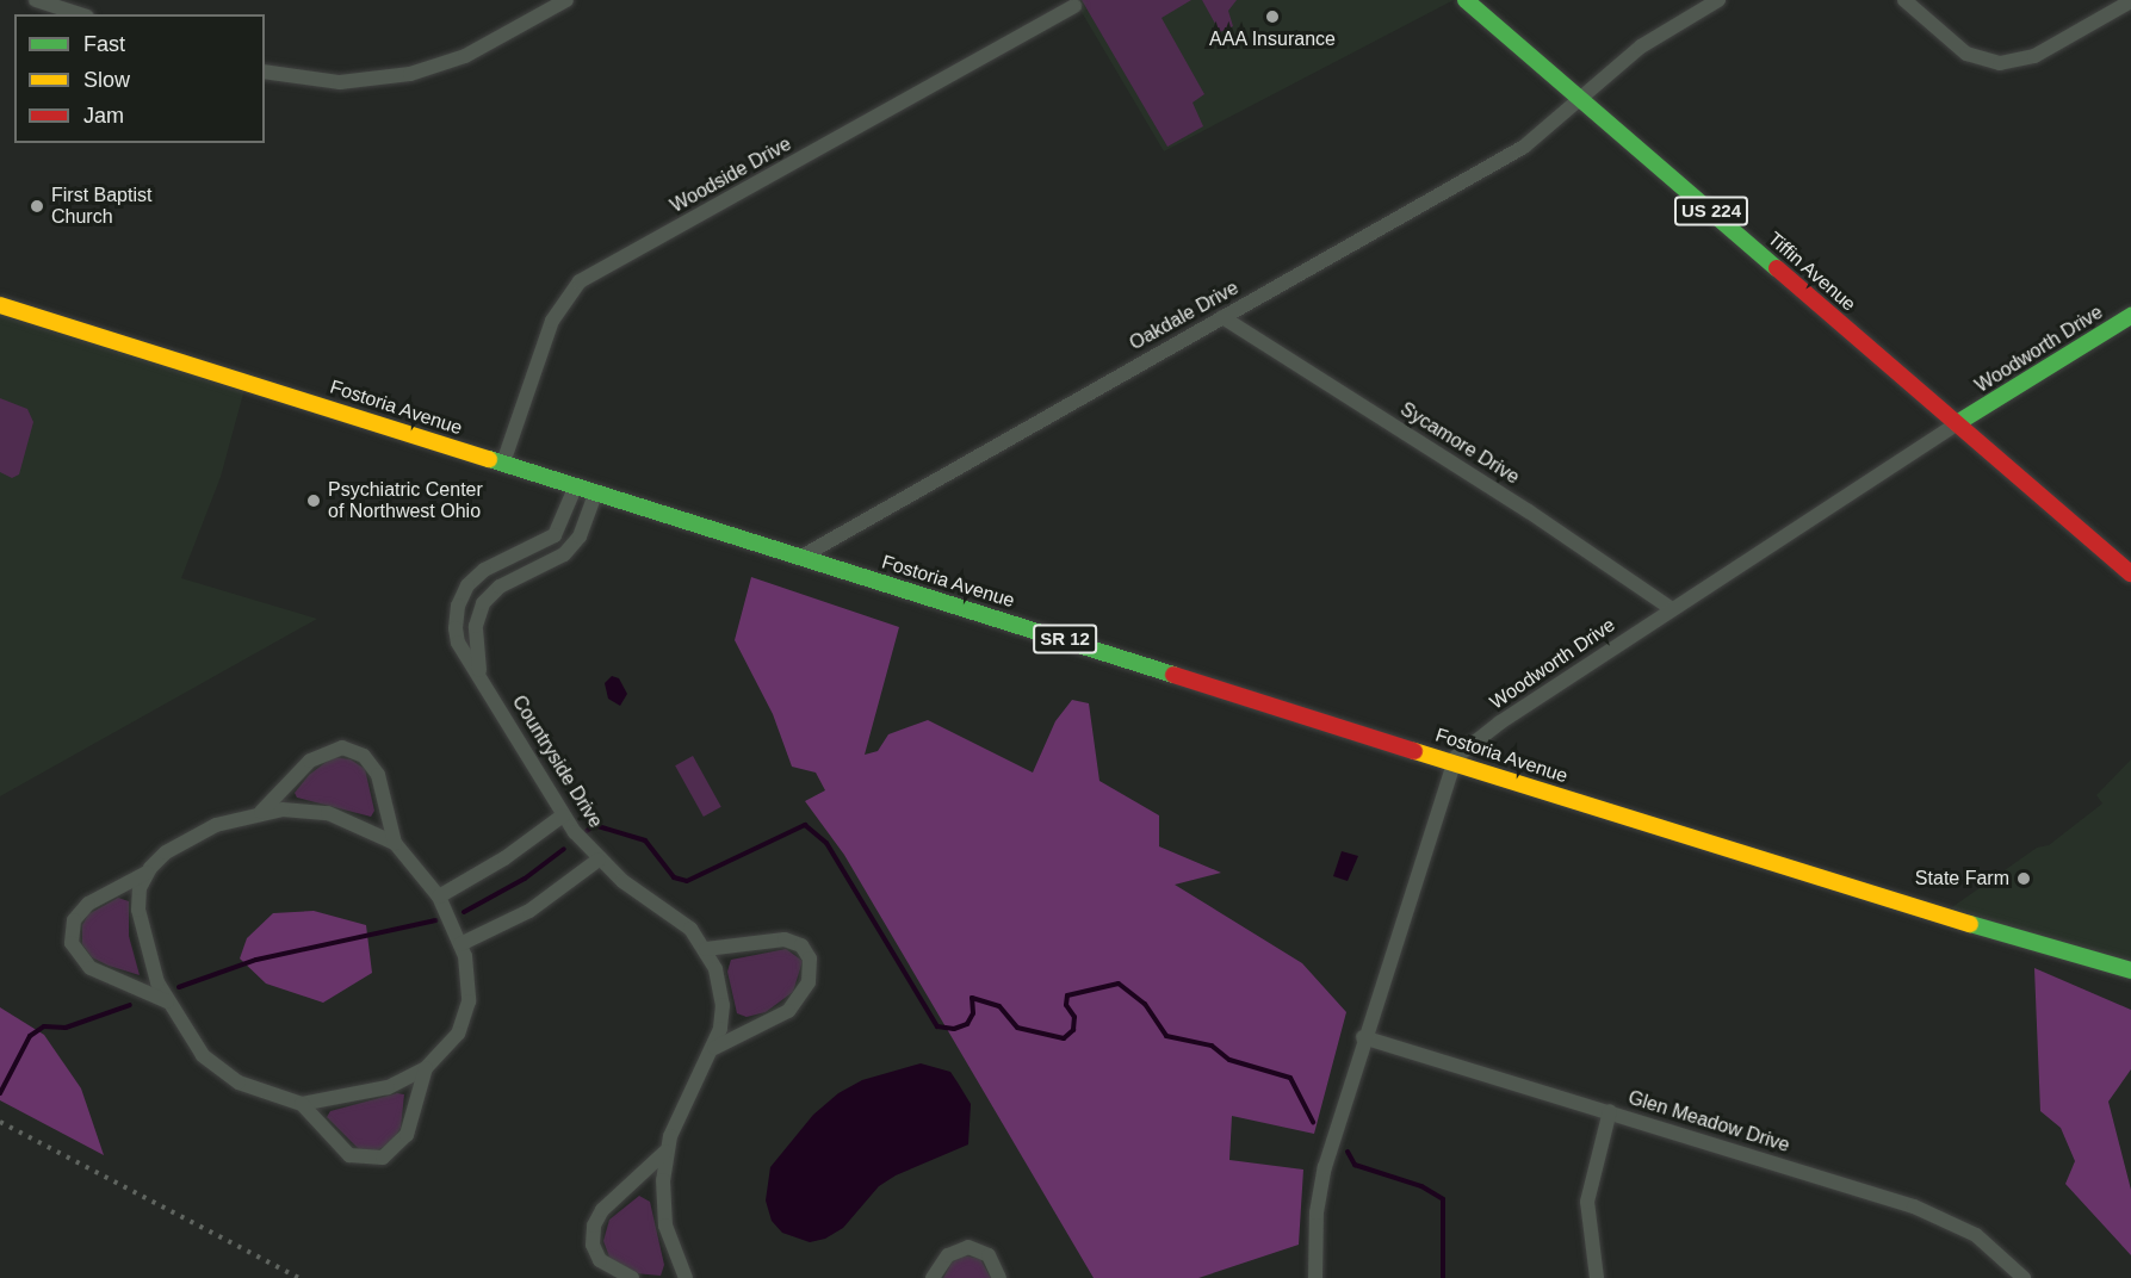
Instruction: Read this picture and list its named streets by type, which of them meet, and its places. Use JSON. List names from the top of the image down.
{
  "streets": {
    "main road": [
      "US 224",
      "Tiffin Avenue",
      "Woodworth Drive",
      "Fostoria Avenue",
      "SR 12"
    ],
    "street": [
      "Woodside Drive",
      "Oakdale Drive",
      "Sycamore Drive",
      "Countryside Drive",
      "Glen Meadow Drive"
    ]
  },
  "crossings": [
    ["Woodside Drive", "Fostoria Avenue"],
    ["Tiffin Avenue", "Oakdale Drive"],
    ["Tiffin Avenue", "Woodworth Drive"],
    ["Oakdale Drive", "Fostoria Avenue"],
    ["Oakdale Drive", "Sycamore Drive"],
    ["Woodworth Drive", "Fostoria Avenue"],
    ["Woodworth Drive", "Sycamore Drive"],
    ["Woodworth Drive", "Glen Meadow Drive"],
    ["Fostoria Avenue", "Countryside Drive"]
  ],
  "places": [
    "AAA Insurance",
    "First Baptist Church",
    "Psychiatric Center of Northwest Ohio",
    "State Farm"
  ],
  "legend": ["Fast", "Slow", "Jam"]
}
